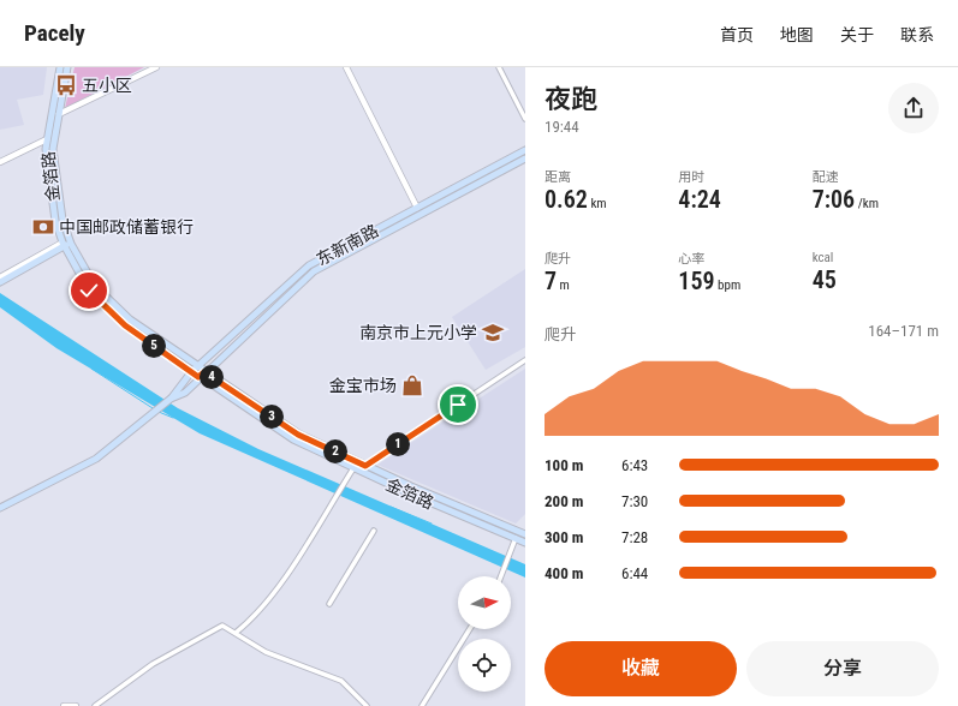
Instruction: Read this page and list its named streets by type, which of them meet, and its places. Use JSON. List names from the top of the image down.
{
  "streets": {
    "main road": ["金箔路", "东新南路"]
  },
  "crossings": [
    ["金箔路", "东新南路"]
  ],
  "places": {
    "bus stop": ["五小区"],
    "bank": ["中国邮政储蓄银行"],
    "school or university": ["南京市上元小学"],
    "shop": ["金宝市场"]
  },
  "north": "right",
  "page": {
    "header": "Pacely",
    "nav": [
      "首页",
      "地图",
      "关于",
      "联系"
    ],
    "heading": ["夜跑", "19:44"],
    "stats": [
      ["距离", "0.62 km"],
      ["用时", "4:24"],
      ["配速", "7:06 /km"],
      ["爬升", "7 m"],
      ["心率", "159 bpm"],
      ["kcal", "45"]
    ],
    "chart": ["爬升", "164–171 m"],
    "pins": [
      "5",
      "4",
      "3",
      "1",
      "2"
    ],
    "list": [
      {
        "name": "100 m",
        "note": "6:43"
      },
      {
        "name": "200 m",
        "note": "7:30"
      },
      {
        "name": "300 m",
        "note": "7:28"
      },
      {
        "name": "400 m",
        "note": "6:44"
      }
    ],
    "buttons": ["收藏", "分享"]
  }
}
